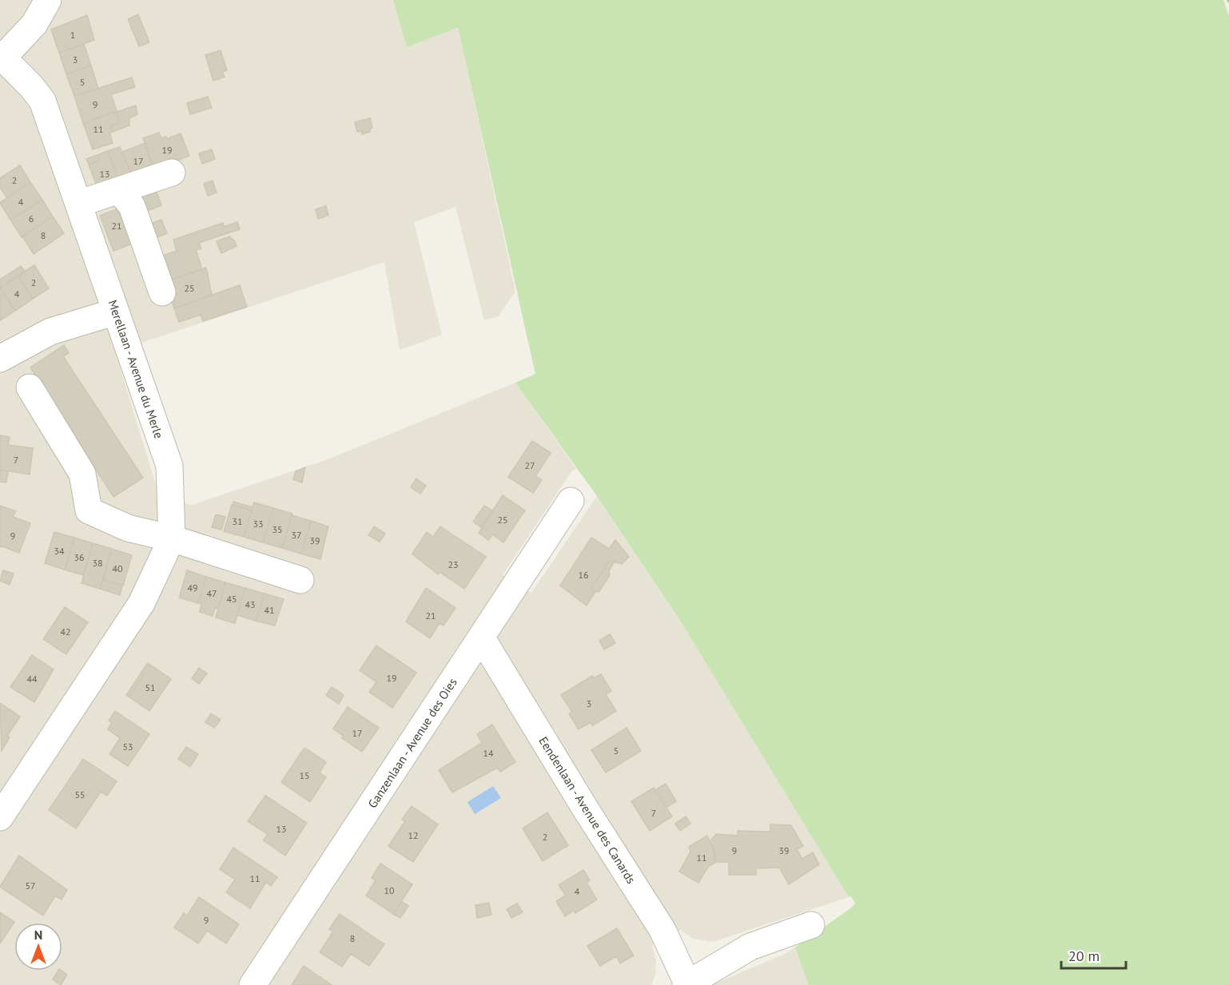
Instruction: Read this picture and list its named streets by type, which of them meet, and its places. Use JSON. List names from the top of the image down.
{
  "streets": {
    "street": ["Merellaan - Avenue du Merle", "Ganzenlaan - Avenue des Oies", "Eendenlaan - Avenue des Canards"]
  },
  "crossings": [
    ["Ganzenlaan - Avenue des Oies", "Eendenlaan - Avenue des Canards"]
  ],
  "house_numbers": [
    "1",
    "3",
    "5",
    "9",
    "11",
    "19",
    "17",
    "13",
    "2",
    "4",
    "6",
    "21",
    "8",
    "2",
    "25",
    "4",
    "7",
    "27",
    "25",
    "31",
    "33",
    "35",
    "37",
    "9",
    "39",
    "34",
    "36",
    "38",
    "23",
    "40",
    "16",
    "49",
    "47",
    "45",
    "43",
    "41",
    "21",
    "42",
    "19",
    "44",
    "51",
    "3",
    "17",
    "53",
    "5",
    "14",
    "15",
    "55",
    "7",
    "13",
    "12",
    "2",
    "9",
    "39",
    "11",
    "11",
    "57",
    "10",
    "4",
    "9",
    "8"
  ],
  "scale_bar": "20 m",
  "north": "top"
}
